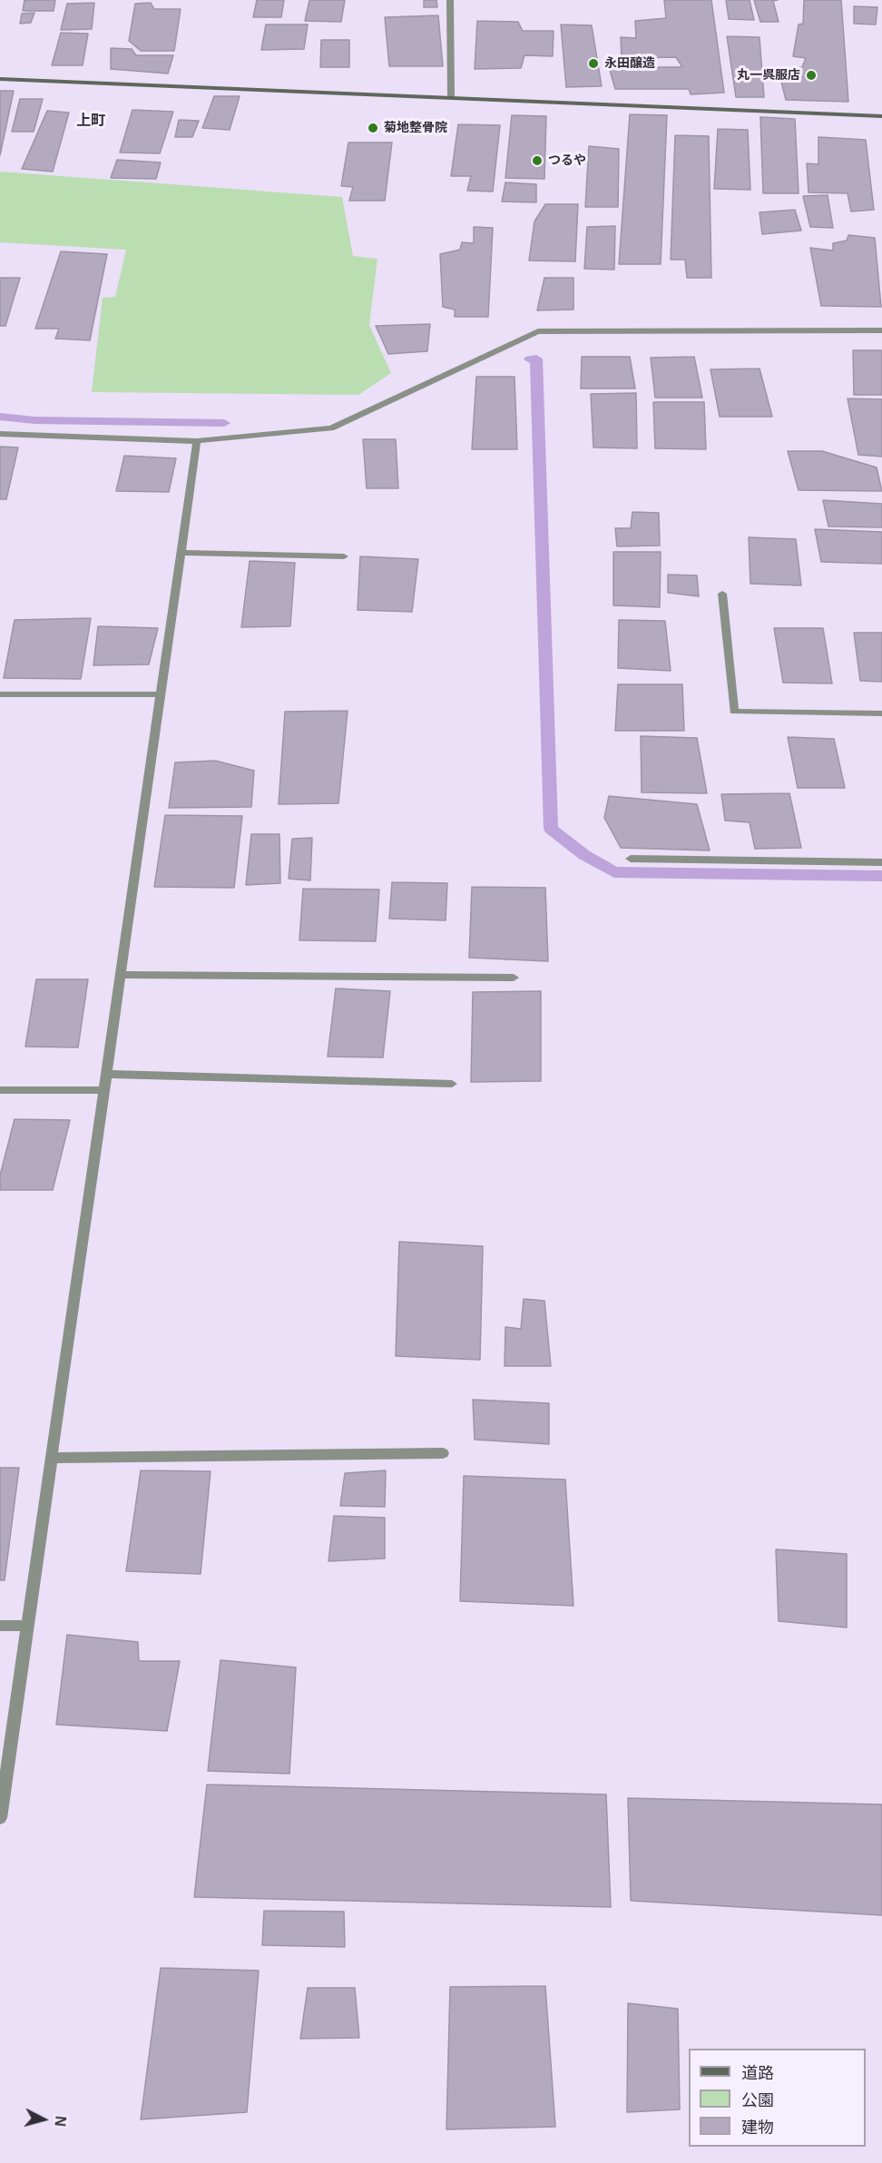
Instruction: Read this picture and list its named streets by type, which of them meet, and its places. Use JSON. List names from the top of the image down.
{
  "districts": ["上町"],
  "places": [
    "永田醸造",
    "丸一呉服店",
    "菊地整骨院",
    "つるや"
  ],
  "legend": ["道路", "公園", "建物"],
  "north": "right"
}
